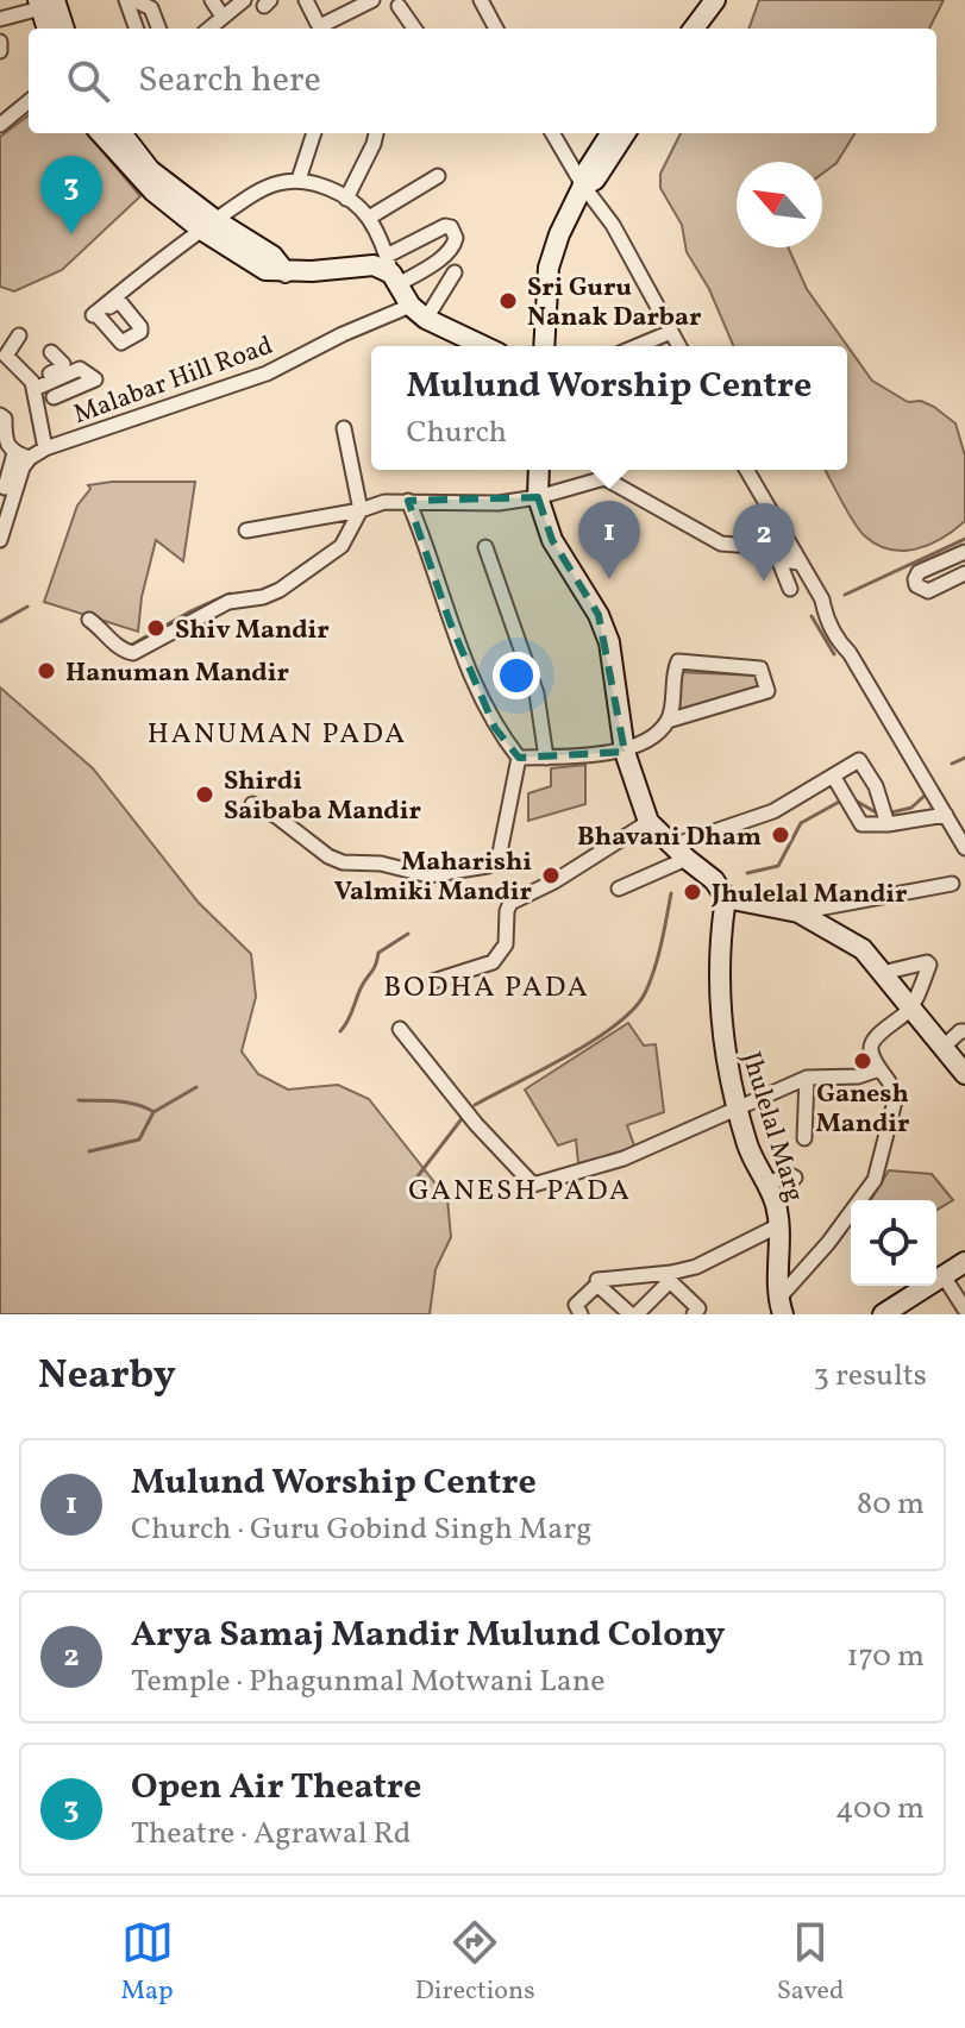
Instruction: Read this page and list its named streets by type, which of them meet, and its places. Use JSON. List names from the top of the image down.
{
  "streets": {
    "street": ["Malabar Hill Road", "Jhulelal Marg"]
  },
  "districts": ["HANUMAN PADA", "BODHA PADA", "GANESH PADA"],
  "places": [
    "Sri Guru Nanak Darbar",
    "Shiv Mandir",
    "Hanuman Mandir",
    "Shirdi Saibaba Mandir",
    "Bhavani Dham",
    "Maharishi Valmiki Mandir",
    "Jhulelal Mandir",
    "Ganesh Mandir"
  ],
  "north": "top left",
  "page": {
    "search": "Search here",
    "pins": ["3", "1", "2"],
    "popup": ["Mulund Worship Centre", "Church"],
    "heading": ["Nearby", "3 results"],
    "list": [
      {
        "mark": "1",
        "name": "Mulund Worship Centre",
        "note": "Church · Guru Gobind Singh Marg",
        "value": "80 m"
      },
      {
        "mark": "2",
        "name": "Arya Samaj Mandir Mulund Colony",
        "note": "Temple · Phagunmal Motwani Lane",
        "value": "170 m"
      },
      {
        "mark": "3",
        "name": "Open Air Theatre",
        "note": "Theatre · Agrawal Rd",
        "value": "400 m"
      }
    ],
    "nav": ["Map", "Directions", "Saved"]
  }
}
